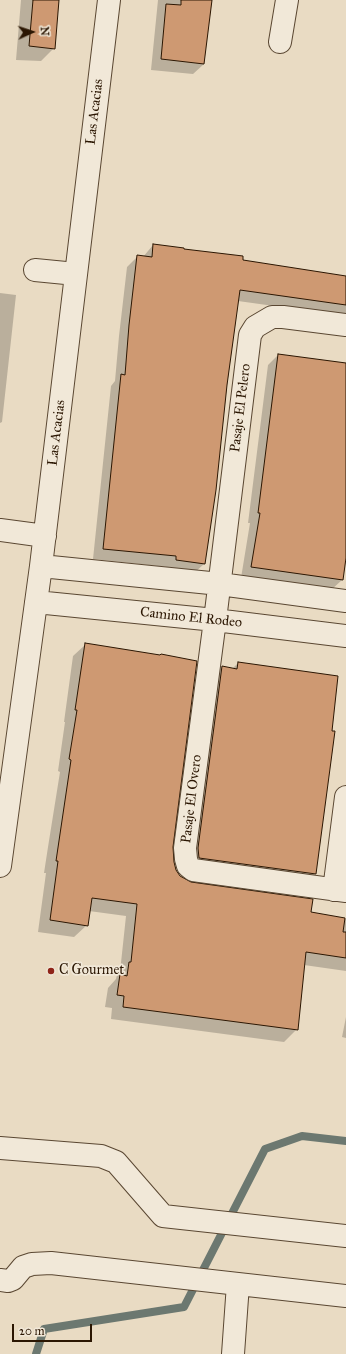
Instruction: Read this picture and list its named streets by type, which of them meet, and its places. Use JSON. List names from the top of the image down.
{
  "streets": {
    "street": [
      "Las Acacias",
      "Pasaje El Pelero",
      "Camino El Rodeo",
      "Pasaje El Overo"
    ]
  },
  "crossings": [
    ["Las Acacias", "Camino El Rodeo"],
    ["Pasaje El Pelero", "Camino El Rodeo"],
    ["Pasaje El Pelero", "Pasaje El Overo"],
    ["Camino El Rodeo", "Pasaje El Overo"]
  ],
  "places": ["C Gourmet"],
  "scale_bar": "20 m",
  "north": "right"
}
